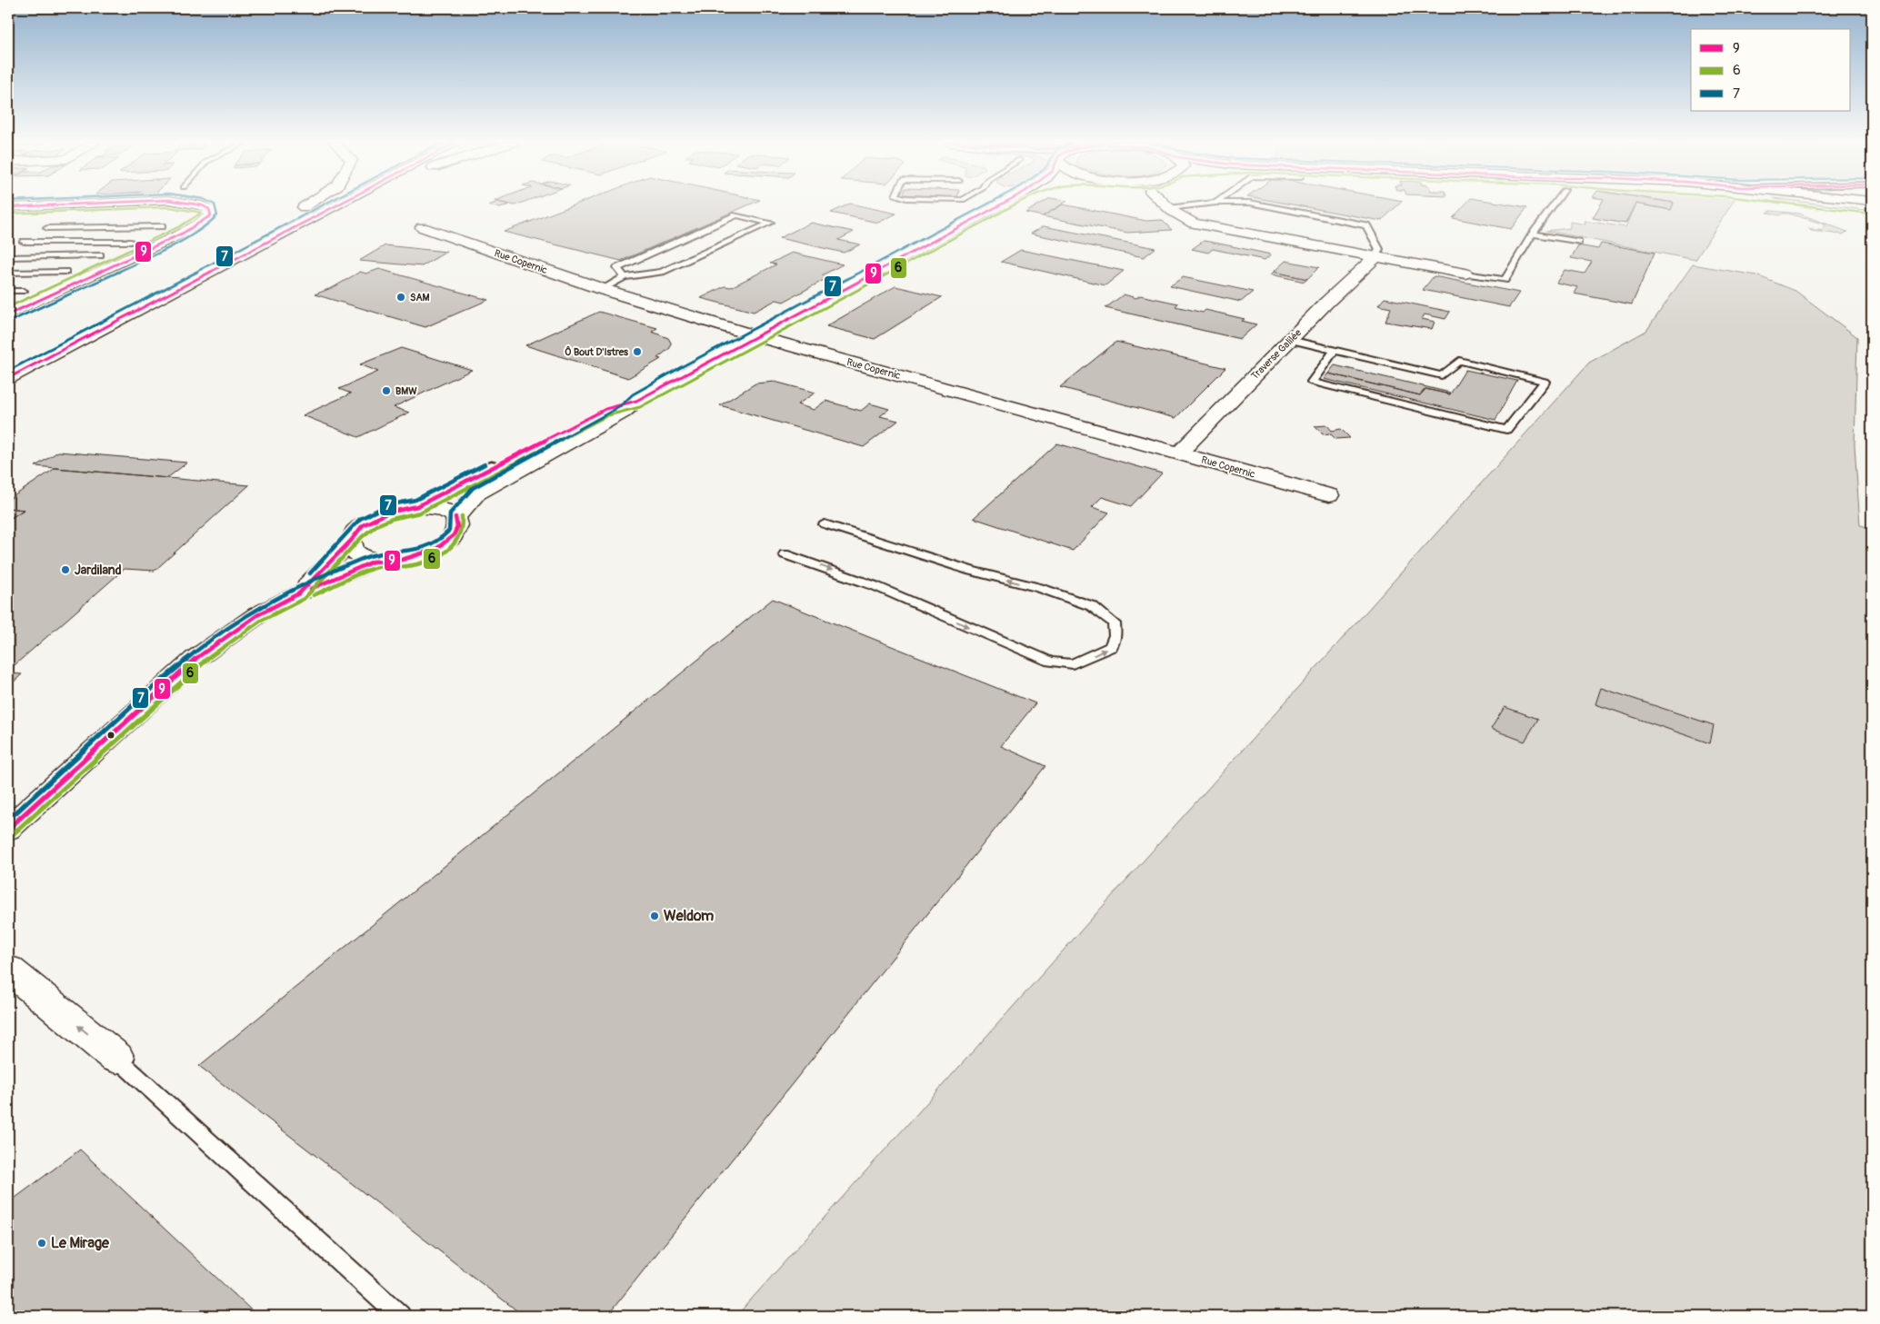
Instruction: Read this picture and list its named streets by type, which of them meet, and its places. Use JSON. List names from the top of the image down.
{
  "streets": {
    "street": ["Rue Copernic", "Traverse Galilée"]
  },
  "crossings": [
    ["Rue Copernic", "Traverse Galilée"]
  ],
  "places": [
    "SAM",
    "Ô Bout D'Istres",
    "BMW",
    "Jardiland",
    "Weldom",
    "Le Mirage"
  ],
  "lines": ["transit line 9", "transit line 6", "transit line 7"],
  "legend": ["9", "6", "7"]
}
